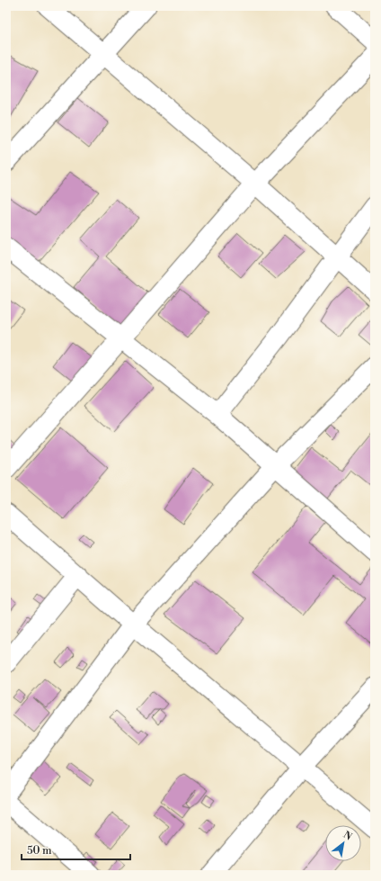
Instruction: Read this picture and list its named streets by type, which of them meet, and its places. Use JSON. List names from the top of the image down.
{
  "scale_bar": "50 m",
  "north": "top right"
}
